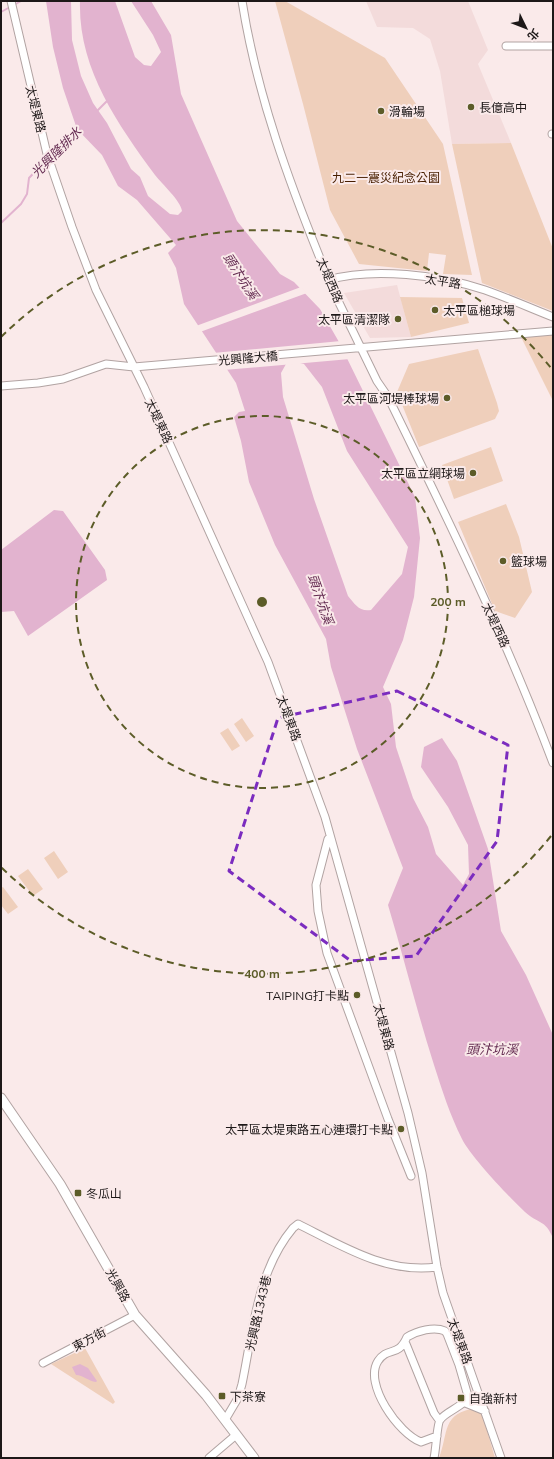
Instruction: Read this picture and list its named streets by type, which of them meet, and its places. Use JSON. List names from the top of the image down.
{
  "streets": {
    "main road": ["光興路"],
    "street": [
      "太堤東路",
      "太堤西路",
      "太平路",
      "光興隆大橋",
      "光興路1343巷",
      "東方街"
    ]
  },
  "crossings": [
    ["太堤東路", "光興隆大橋"],
    ["太堤東路", "光興路1343巷"],
    ["太堤西路", "太平路"],
    ["太堤西路", "光興隆大橋"],
    ["光興路", "光興路1343巷"],
    ["光興路", "東方街"]
  ],
  "water": ["光興隆排水", "頭汴坑溪"],
  "parks": ["九二一震災紀念公園"],
  "places": {
    "other": [
      "長億高中",
      "滑輪場",
      "太平區槌球場",
      "太平區清潔隊",
      "太平區河堤棒球場",
      "太平區立網球場",
      "籃球場",
      "TAIPING打卡點",
      "太平區太堤東路五心連環打卡點"
    ],
    "transit": ["冬瓜山", "下茶寮", "自強新村"]
  },
  "north": "bottom right",
  "rings": ["200 m", "400 m"]
}
